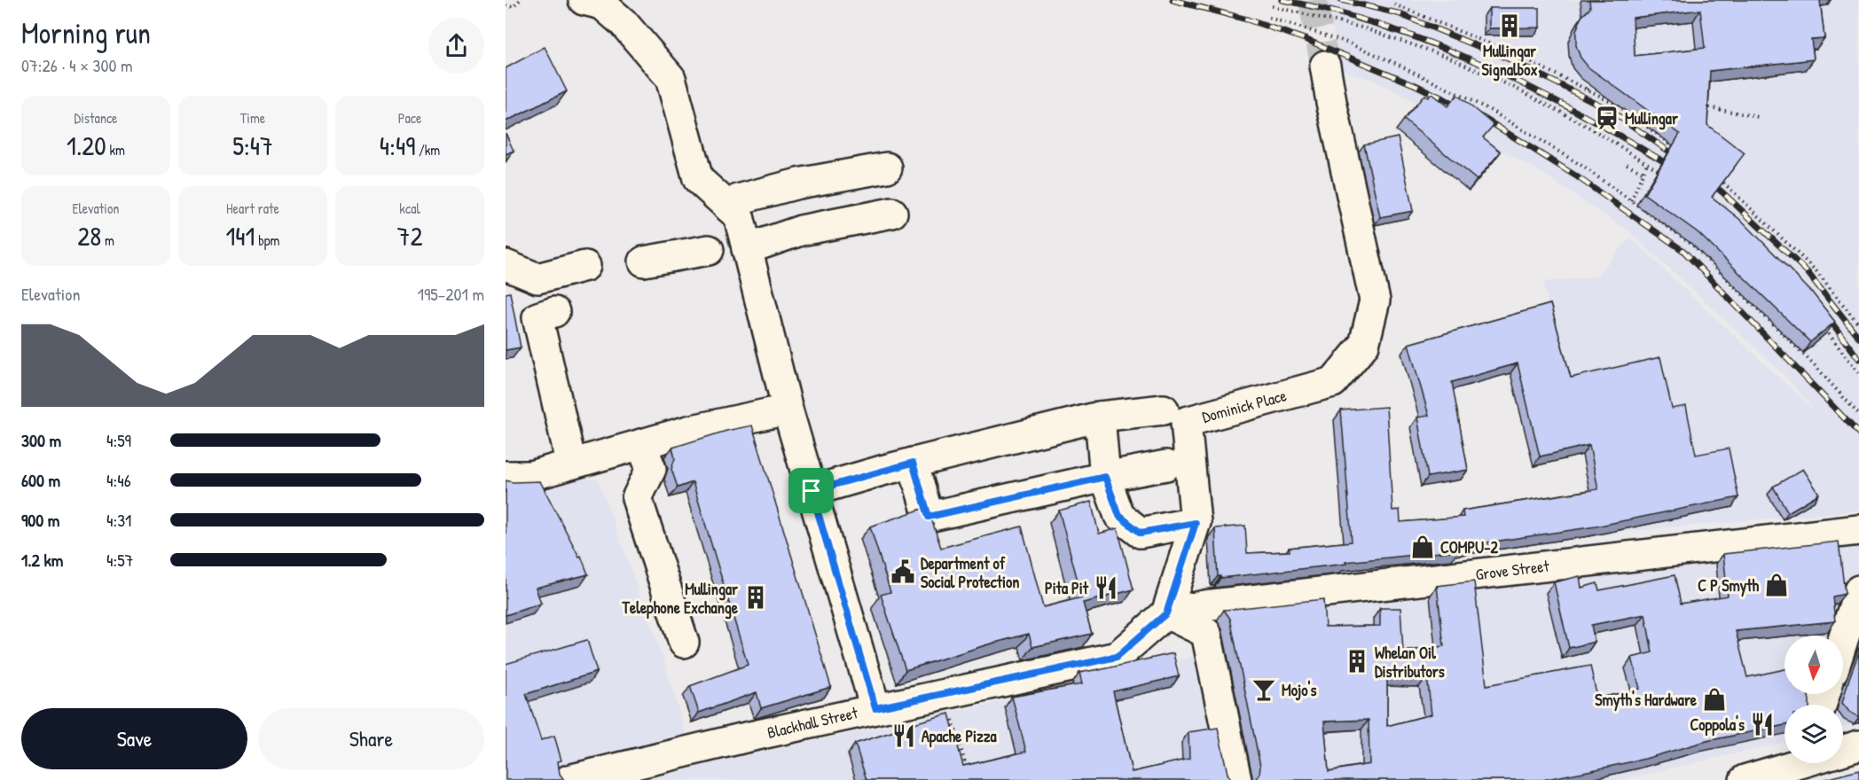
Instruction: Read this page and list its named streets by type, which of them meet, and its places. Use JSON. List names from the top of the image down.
{
  "streets": {
    "street": ["Dominick Place", "Grove Street", "Blackhall Street"]
  },
  "crossings": [
    ["Dominick Place", "Grove Street"],
    ["Dominick Place", "Blackhall Street"],
    ["Grove Street", "Blackhall Street"]
  ],
  "places": {
    "building": ["Mullingar Signalbox", "Mullingar Telephone Exchange", "Whelan Oil Distributors"],
    "station": ["Mullingar"],
    "shop": ["COMPU-2", "C P Smyth", "Smyth's Hardware"],
    "public building": ["Department of Social Protection"],
    "restaurant": ["Pita Pit", "Coppola's", "Apache Pizza"],
    "bar": ["Mojo's"]
  },
  "north": "bottom",
  "page": {
    "heading": ["Morning run", "07:26 · 4 × 300 m"],
    "stats": [
      ["Distance", "1.20 km"],
      ["Time", "5:47"],
      ["Pace", "4:49 /km"],
      ["Elevation", "28 m"],
      ["Heart rate", "141 bpm"],
      ["kcal", "72"]
    ],
    "chart": ["Elevation", "195–201 m"],
    "list": [
      {
        "name": "300 m",
        "note": "4:59"
      },
      {
        "name": "600 m",
        "note": "4:46"
      },
      {
        "name": "900 m",
        "note": "4:31"
      },
      {
        "name": "1.2 km",
        "note": "4:57"
      }
    ],
    "buttons": ["Save", "Share"]
  }
}
